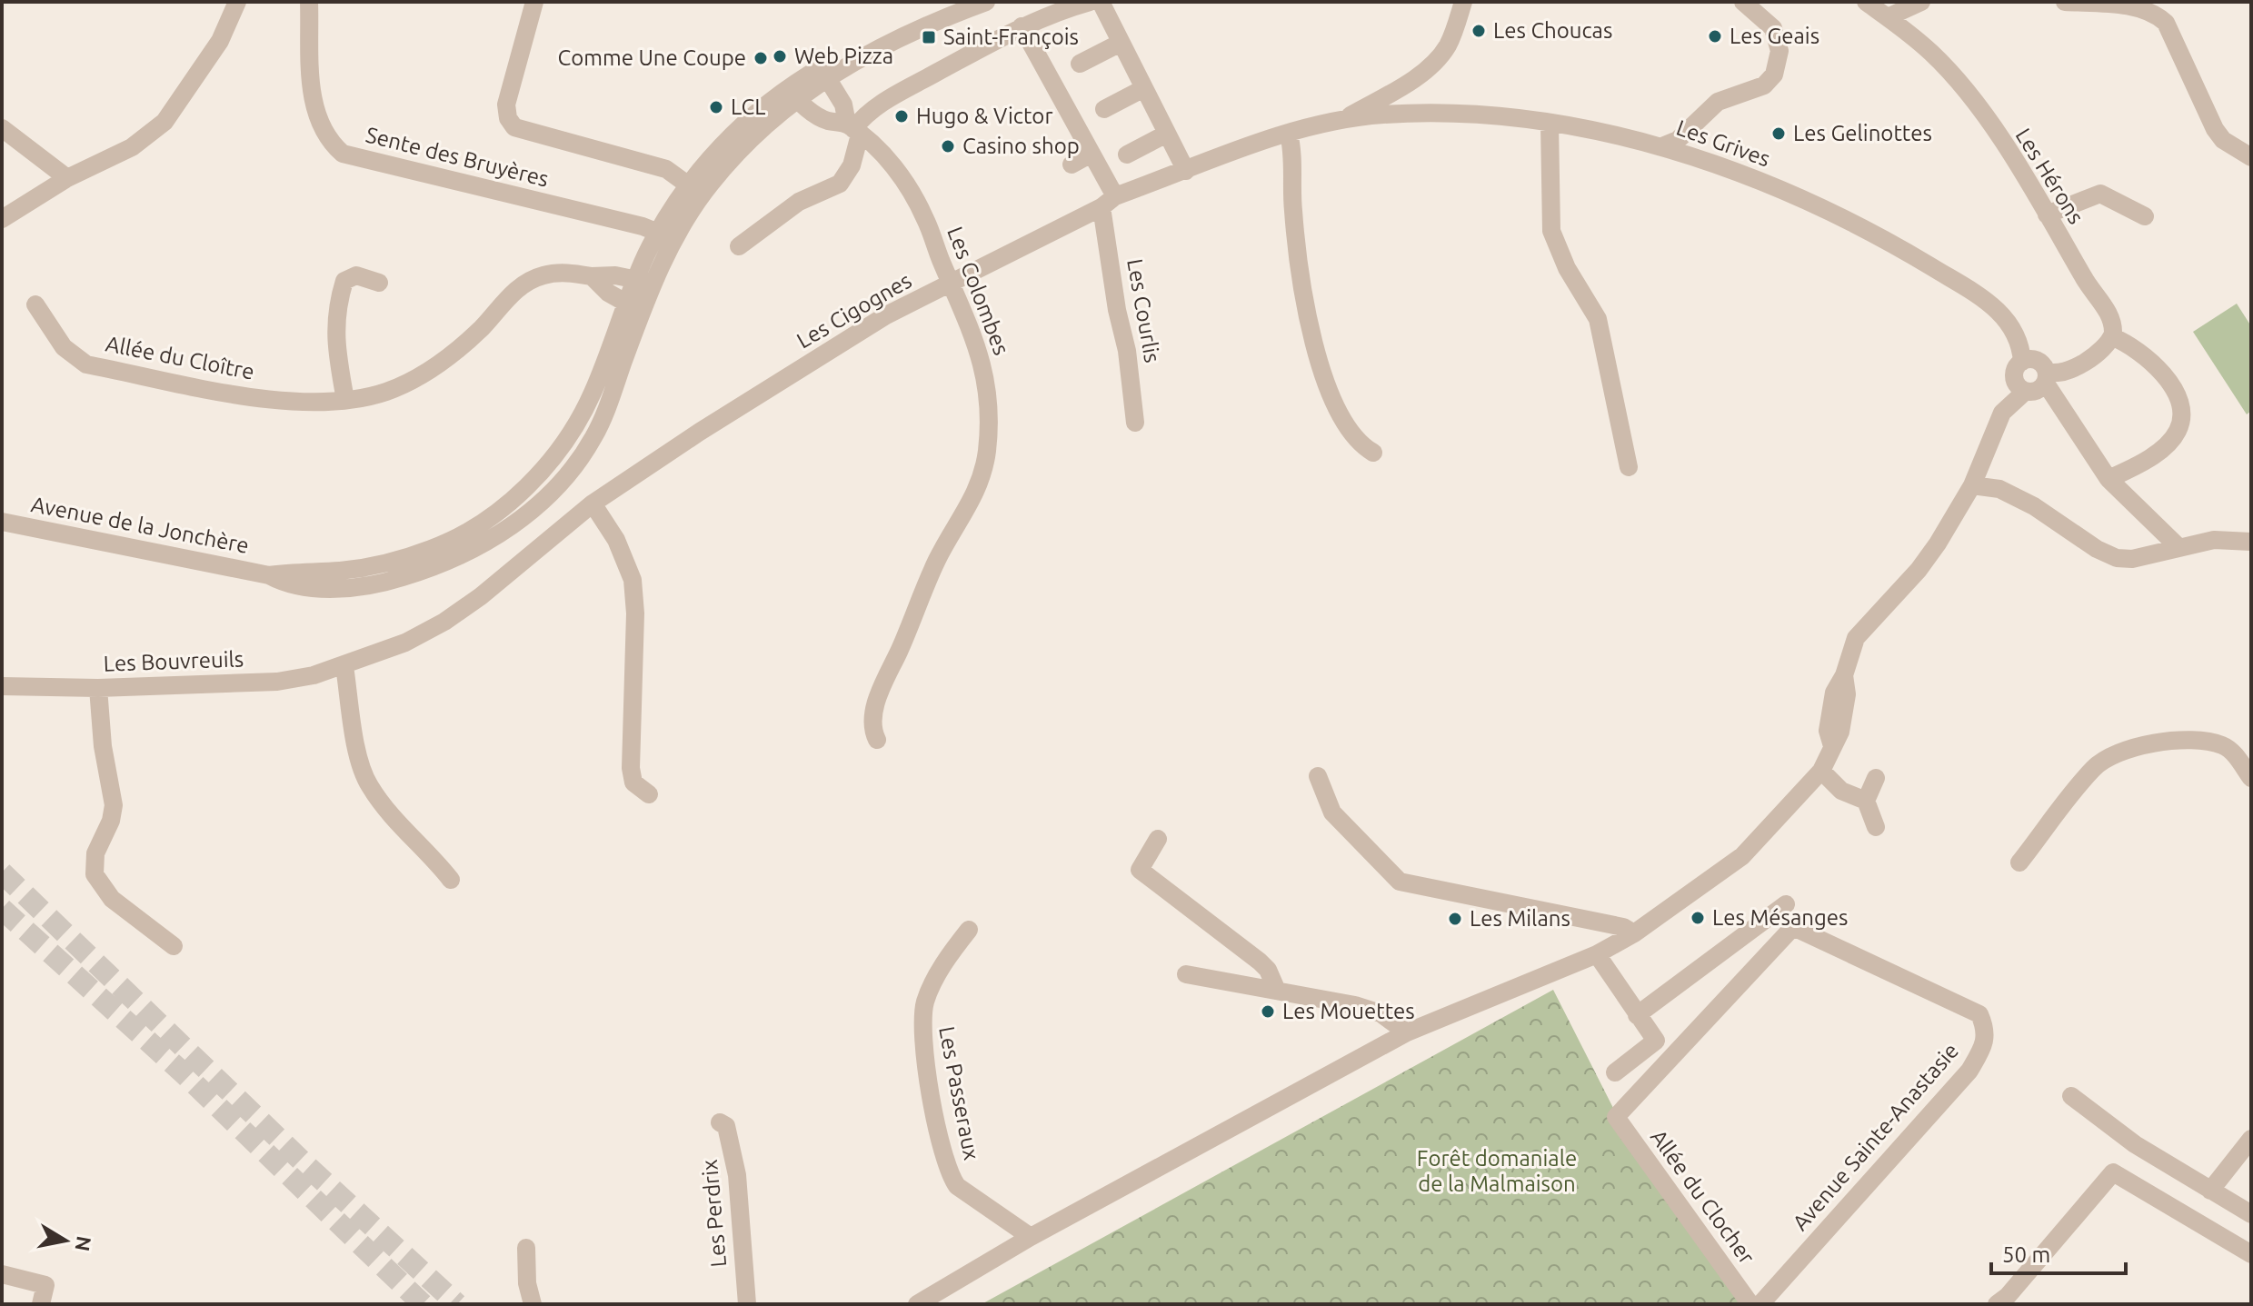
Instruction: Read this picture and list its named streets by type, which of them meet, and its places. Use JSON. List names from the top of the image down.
{
  "streets": {
    "street": [
      "Les Grives",
      "Sente des Bruyères",
      "Les Hérons",
      "Les Colombes",
      "Les Cigognes",
      "Les Courlis",
      "Allée du Cloître",
      "Avenue de la Jonchère",
      "Les Bouvreuils",
      "Les Passeraux",
      "Avenue Sainte-Anastasie",
      "Allée du Clocher",
      "Les Perdrix"
    ]
  },
  "crossings": [
    ["Les Grives", "Les Cigognes"],
    ["Sente des Bruyères", "Avenue de la Jonchère"],
    ["Les Colombes", "Les Cigognes"],
    ["Les Colombes", "Avenue de la Jonchère"],
    ["Les Cigognes", "Les Courlis"],
    ["Les Cigognes", "Les Bouvreuils"],
    ["Allée du Cloître", "Avenue de la Jonchère"],
    ["Avenue Sainte-Anastasie", "Allée du Clocher"]
  ],
  "parks": ["Forêt domaniale de la Malmaison"],
  "places": {
    "other": [
      "Les Choucas",
      "Les Geais",
      "Web Pizza",
      "Comme Une Coupe",
      "LCL",
      "Hugo & Victor",
      "Les Gelinottes",
      "Casino shop",
      "Les Mésanges",
      "Les Milans",
      "Les Mouettes"
    ],
    "transit": ["Saint-François"]
  },
  "scale_bar": "50 m",
  "north": "right"
}
